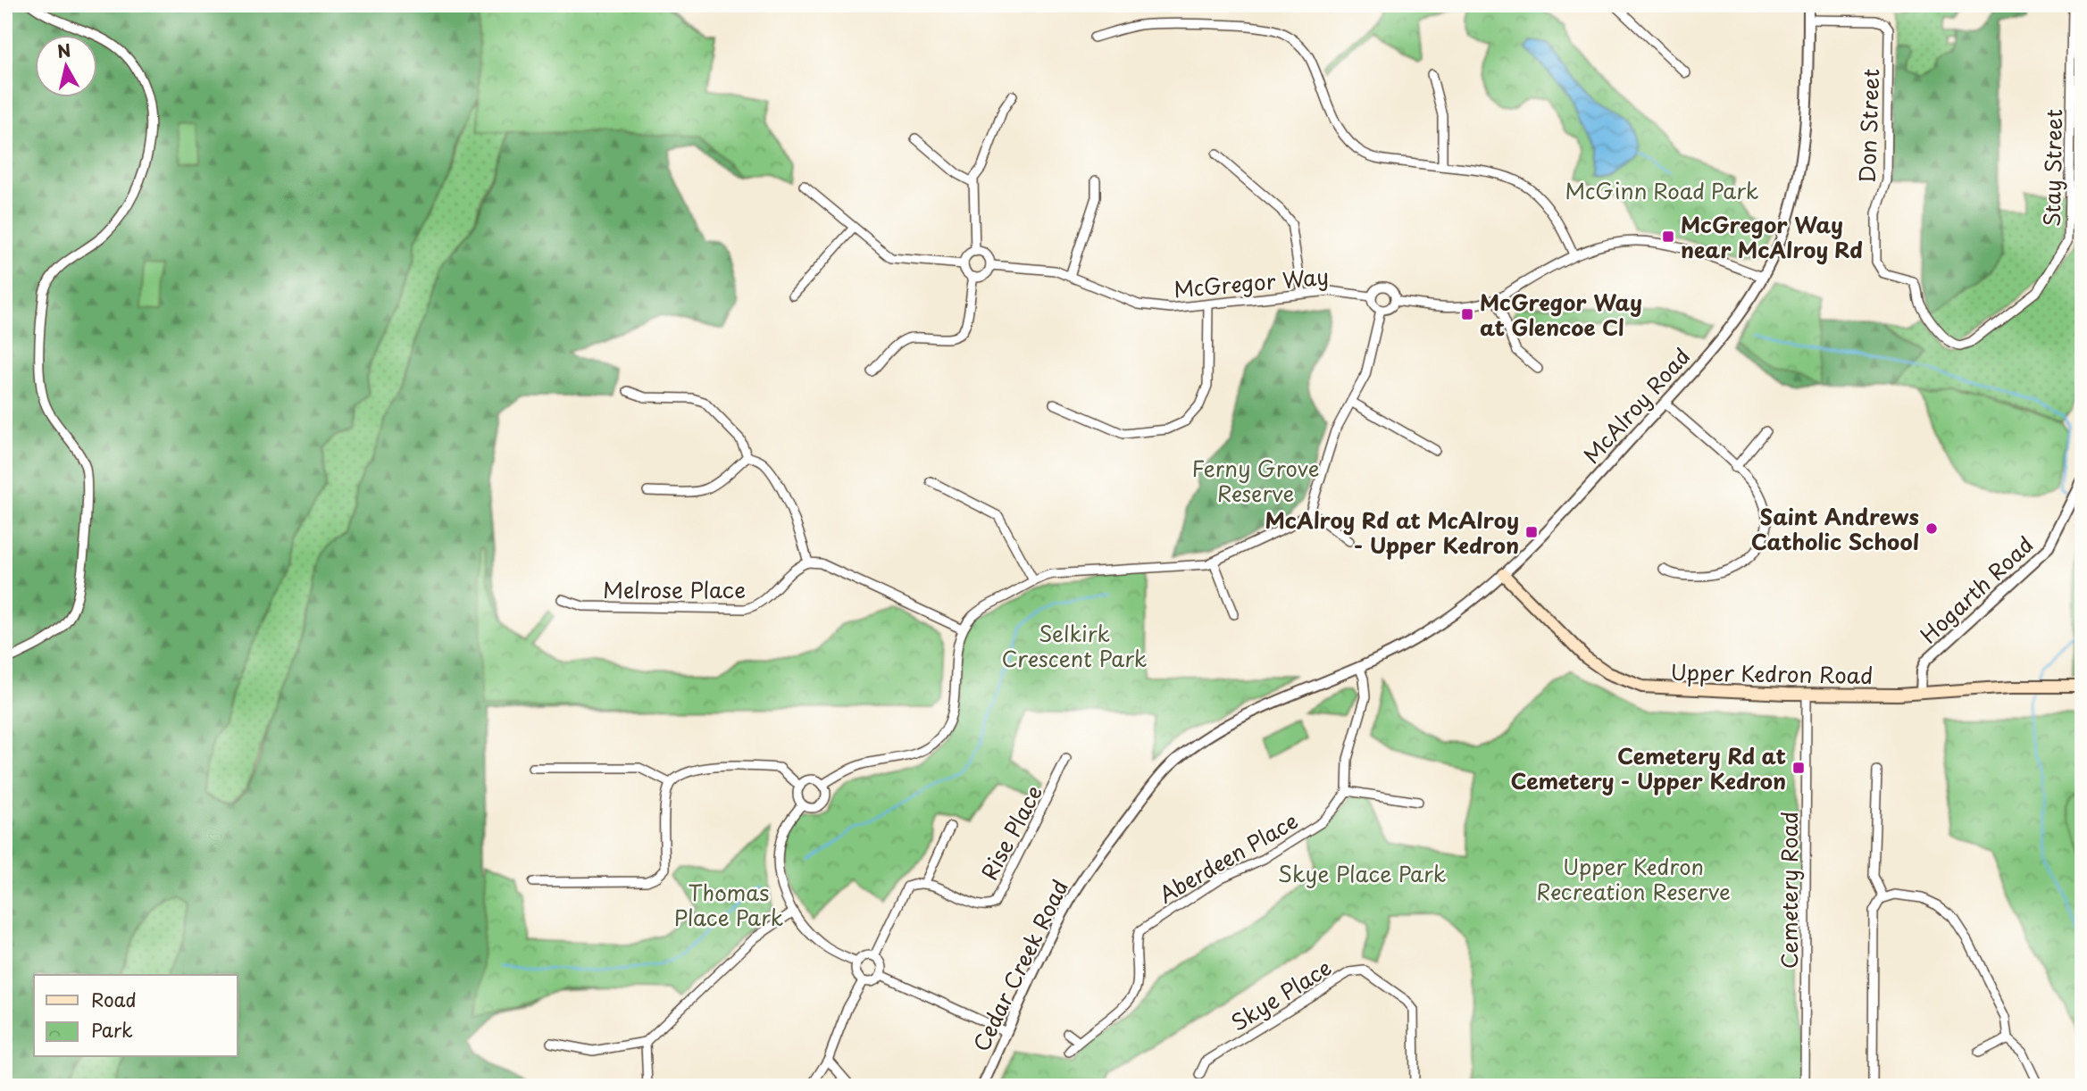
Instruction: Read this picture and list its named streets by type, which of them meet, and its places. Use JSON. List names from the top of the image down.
{
  "streets": {
    "main road": ["Upper Kedron Road"],
    "street": [
      "Don Street",
      "Stay Street",
      "McGregor Way",
      "McAlroy Road",
      "Melrose Place",
      "Hogarth Road",
      "Rise Place",
      "Aberdeen Place",
      "Cemetery Road",
      "Cedar Creek Road",
      "Skye Place"
    ]
  },
  "crossings": [
    ["Don Street", "Stay Street"],
    ["Don Street", "McAlroy Road"],
    ["McAlroy Road", "Upper Kedron Road"],
    ["McAlroy Road", "Cedar Creek Road"],
    ["Hogarth Road", "Upper Kedron Road"],
    ["Upper Kedron Road", "Cemetery Road"]
  ],
  "parks": [
    "McGinn Road Park",
    "Ferny Grove Reserve",
    "Selkirk Crescent Park",
    "Upper Kedron Recreation Reserve",
    "Skye Place Park",
    "Thomas Place Park"
  ],
  "places": {
    "transit": [
      "McGregor Way near McAlroy Rd",
      "McGregor Way at Glencoe Cl",
      "McAlroy Rd at McAlroy - Upper Kedron",
      "Cemetery Rd at Cemetery - Upper Kedron"
    ],
    "other": ["Saint Andrews Catholic School"]
  },
  "legend": ["Road", "Park"],
  "north": "top"
}
